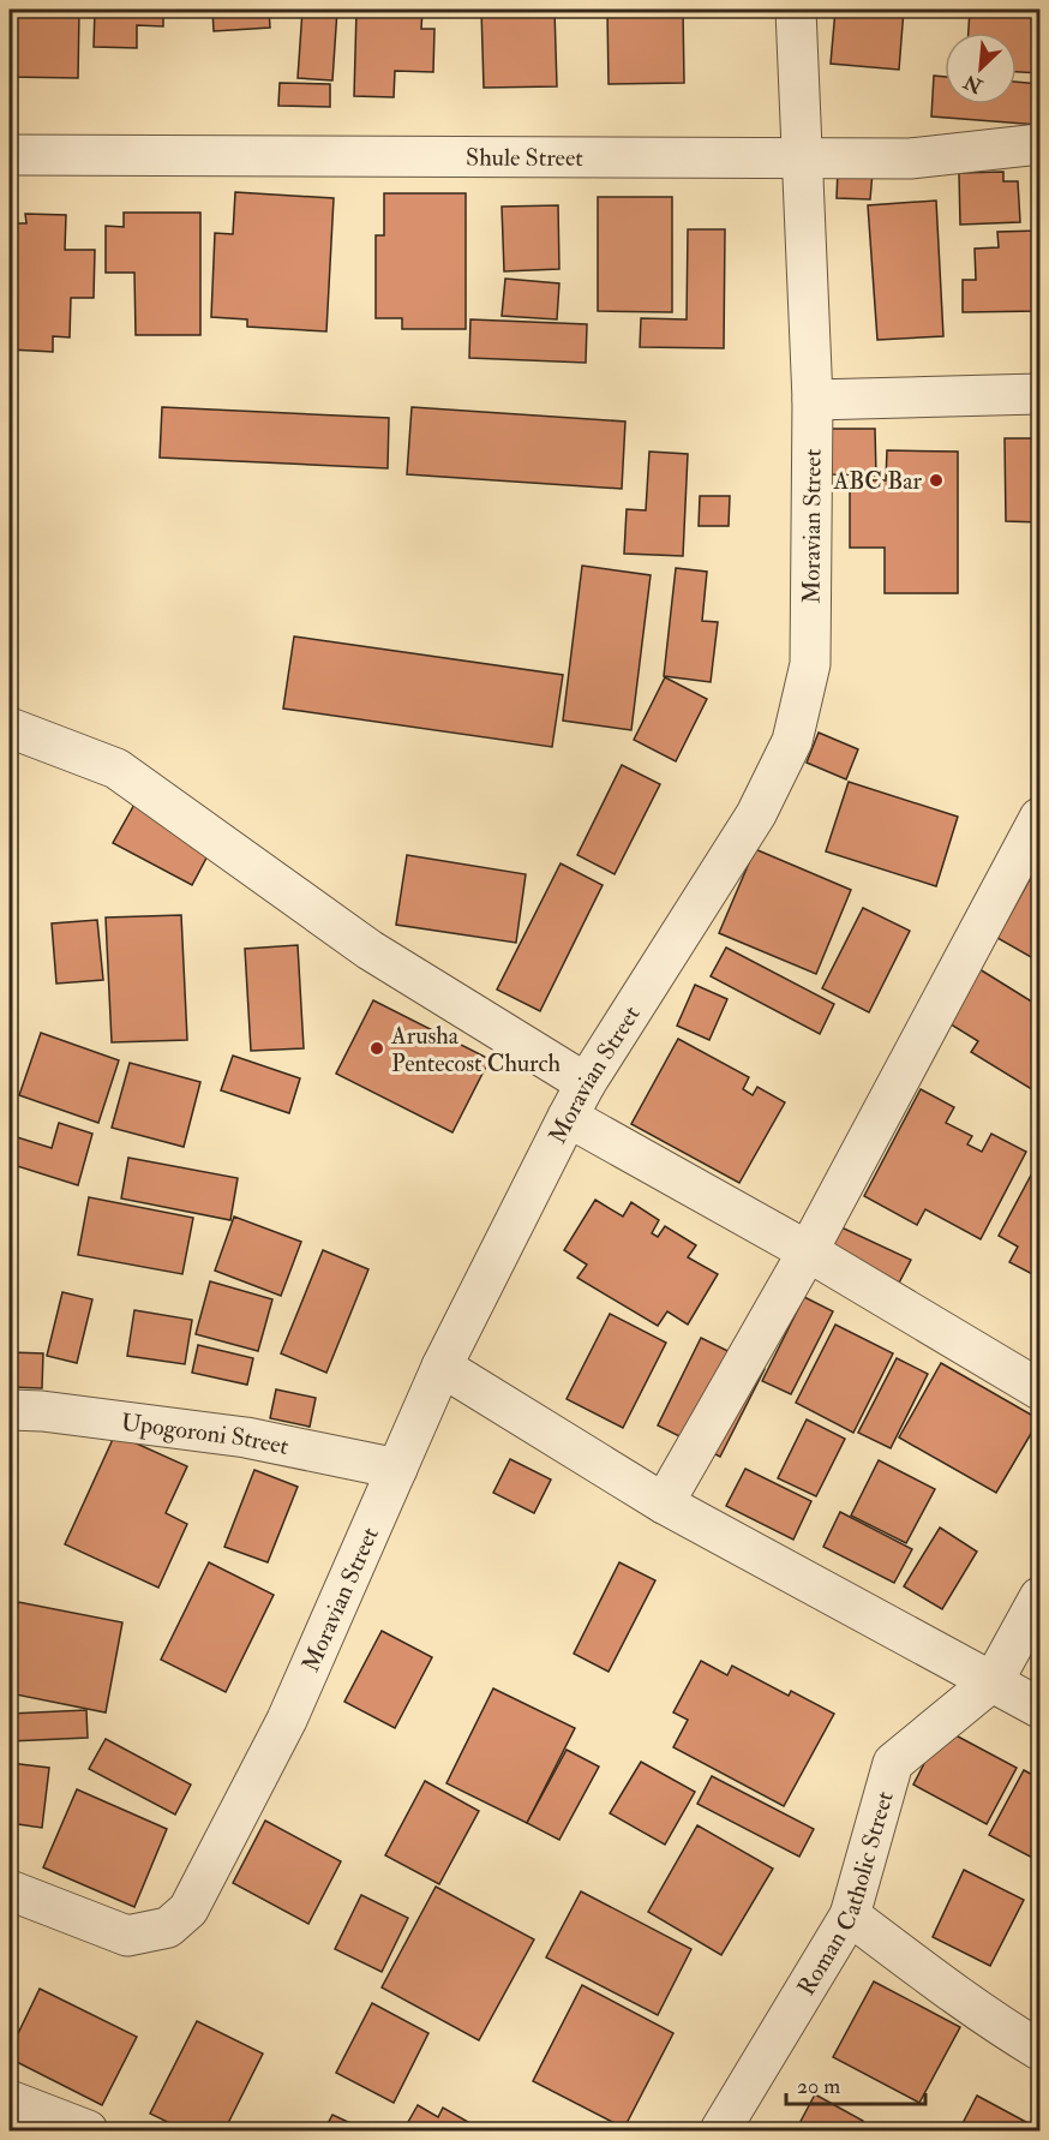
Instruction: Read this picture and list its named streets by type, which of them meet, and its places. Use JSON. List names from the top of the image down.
{
  "streets": {
    "street": [
      "Shule Street",
      "Moravian Street",
      "Upogoroni Street",
      "Roman Catholic Street"
    ]
  },
  "crossings": [
    ["Shule Street", "Moravian Street"],
    ["Moravian Street", "Upogoroni Street"]
  ],
  "places": ["ABC Bar", "Arusha Pentecost Church"],
  "scale_bar": "20 m",
  "north": "bottom left"
}
